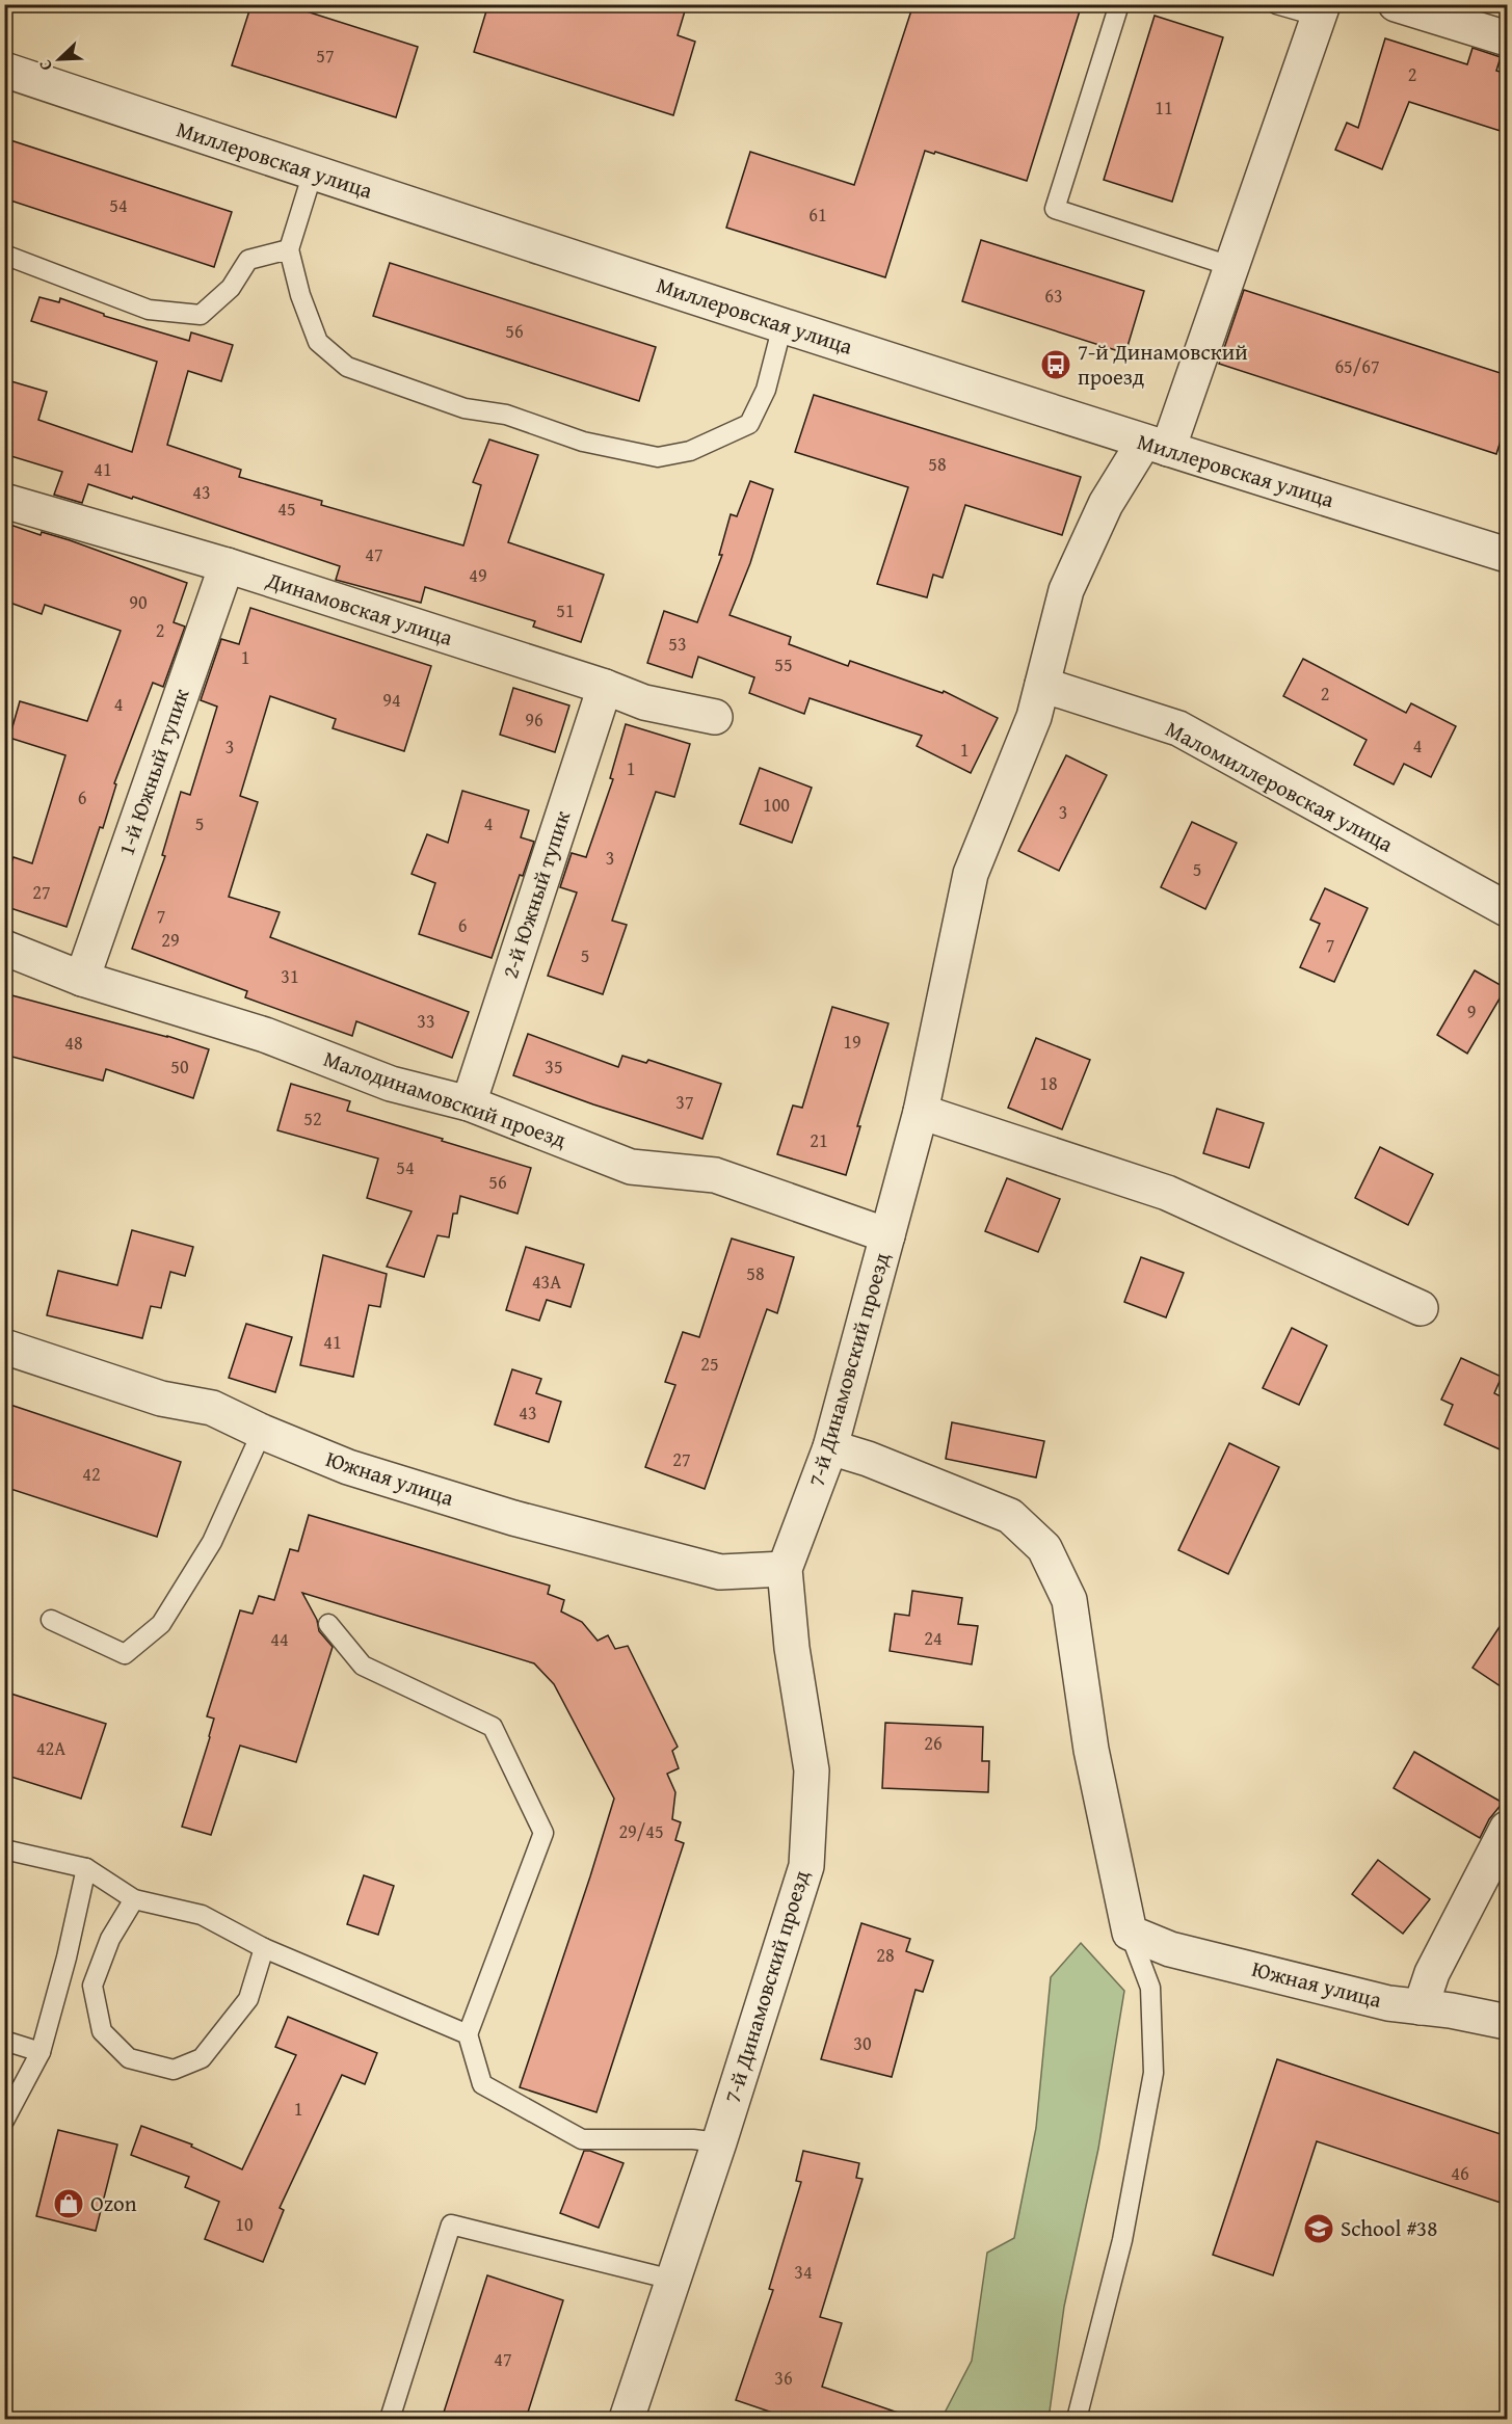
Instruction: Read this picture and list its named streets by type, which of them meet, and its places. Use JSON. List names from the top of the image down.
{
  "streets": {
    "street": [
      "Миллеровская улица",
      "Динамовская улица",
      "1-й Южный тупик",
      "Маломиллеровская улица",
      "2-й Южный тупик",
      "Малодинамовский проезд",
      "7-й Динамовский проезд",
      "Южная улица"
    ]
  },
  "crossings": [
    ["Миллеровская улица", "7-й Динамовский проезд"],
    ["Динамовская улица", "1-й Южный тупик"],
    ["Динамовская улица", "2-й Южный тупик"],
    ["1-й Южный тупик", "Малодинамовский проезд"],
    ["Маломиллеровская улица", "7-й Динамовский проезд"],
    ["2-й Южный тупик", "Малодинамовский проезд"],
    ["Малодинамовский проезд", "7-й Динамовский проезд"],
    ["7-й Динамовский проезд", "Южная улица"]
  ],
  "places": {
    "bus stop": ["7-й Динамовский проезд"],
    "shop": ["Ozon"],
    "school or university": ["School #38"]
  },
  "house_numbers": [
    "57",
    "2",
    "11",
    "54",
    "61",
    "63",
    "56",
    "65/67",
    "58",
    "41",
    "43",
    "45",
    "47",
    "49",
    "90",
    "51",
    "2",
    "53",
    "1",
    "55",
    "2",
    "94",
    "4",
    "96",
    "4",
    "3",
    "1",
    "1",
    "6",
    "100",
    "3",
    "5",
    "4",
    "3",
    "5",
    "27",
    "7",
    "6",
    "29",
    "7",
    "5",
    "31",
    "9",
    "33",
    "19",
    "48",
    "50",
    "35",
    "18",
    "37",
    "52",
    "21",
    "54",
    "56",
    "58",
    "43А",
    "41",
    "25",
    "43",
    "27",
    "42",
    "24",
    "44",
    "26",
    "42А",
    "29/45",
    "28",
    "30",
    "1",
    "46",
    "10",
    "34",
    "47",
    "36"
  ],
  "north": "bottom left"
}
